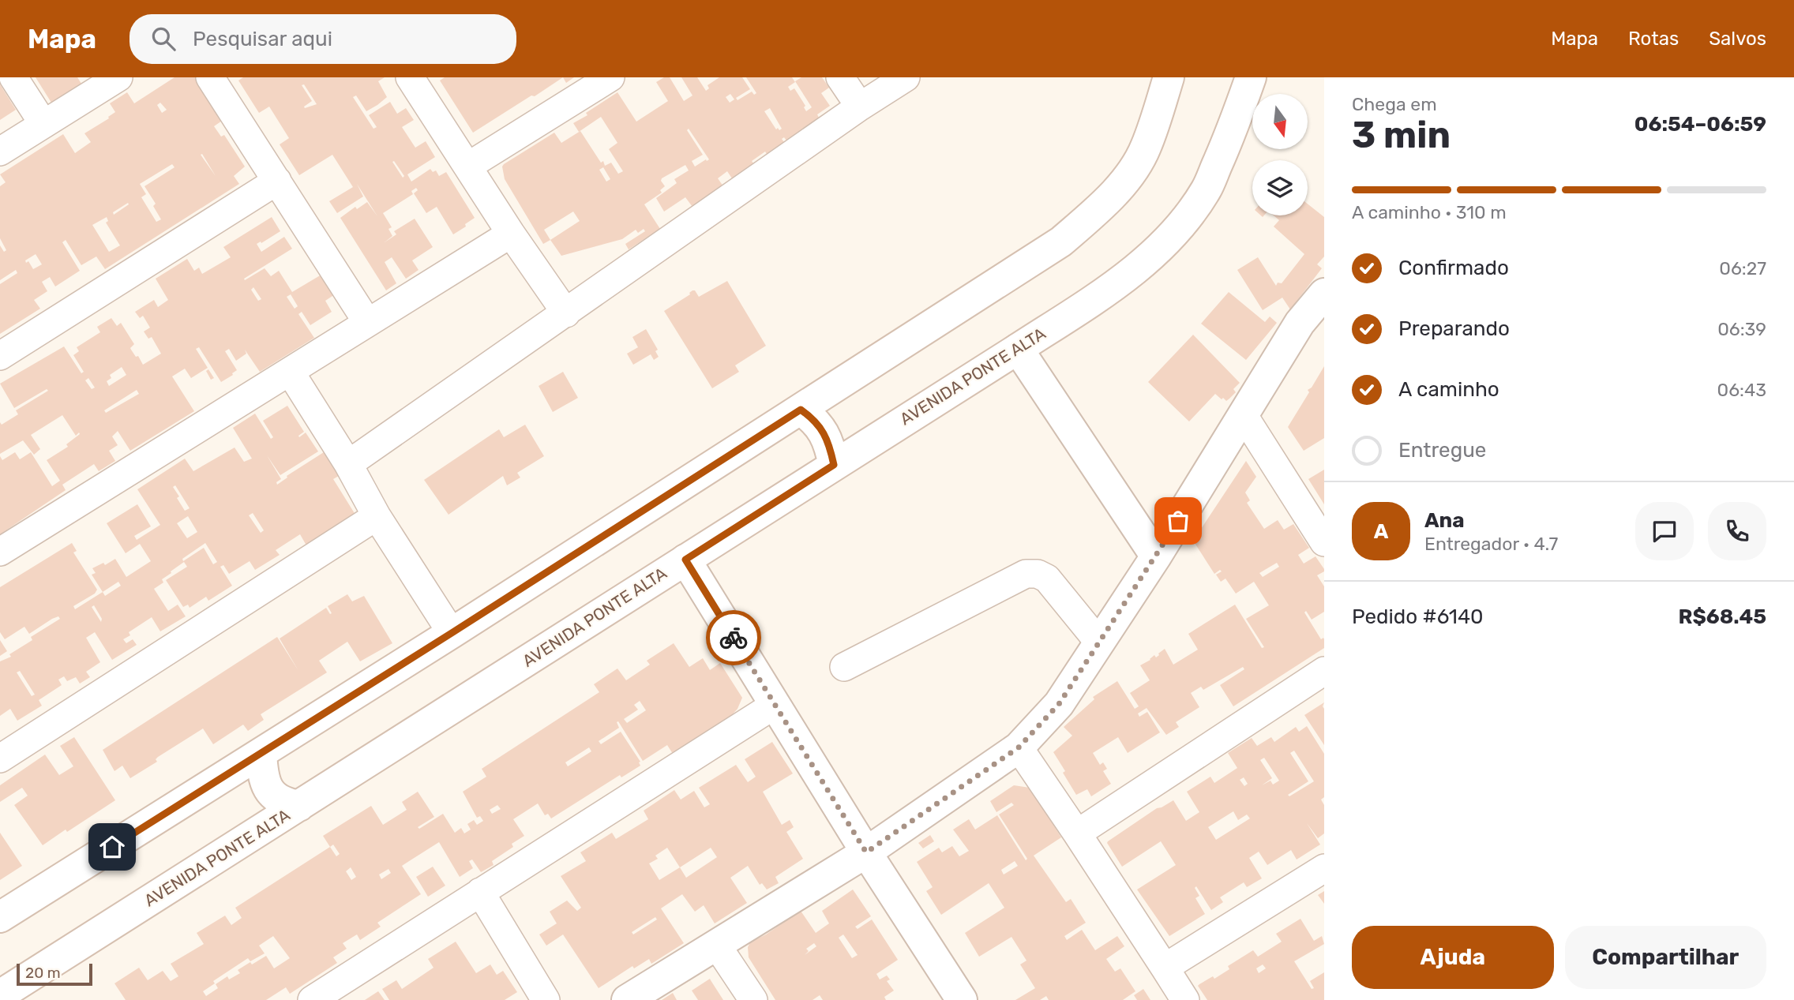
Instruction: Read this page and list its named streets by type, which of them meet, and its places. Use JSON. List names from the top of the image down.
{
  "streets": {
    "main road": ["AVENIDA PONTE ALTA"]
  },
  "scale_bar": "20 m",
  "north": "bottom",
  "page": {
    "header": "Mapa",
    "search": "Pesquisar aqui",
    "nav": ["Mapa", "Rotas", "Salvos"],
    "heading": ["3 min", "Chega em", "06:54–06:59"],
    "panel": [
      "Ana",
      "Entregador · 4.7",
      "Pedido #6140",
      "R$68.45"
    ],
    "bar": "A caminho · 310 m",
    "list": [
      ["Confirmado", "06:27"],
      ["Preparando", "06:39"],
      ["A caminho", "06:43"],
      "Entregue"
    ],
    "round": "A",
    "buttons": ["Ajuda", "Compartilhar"],
    "scale": "20 m"
  }
}
